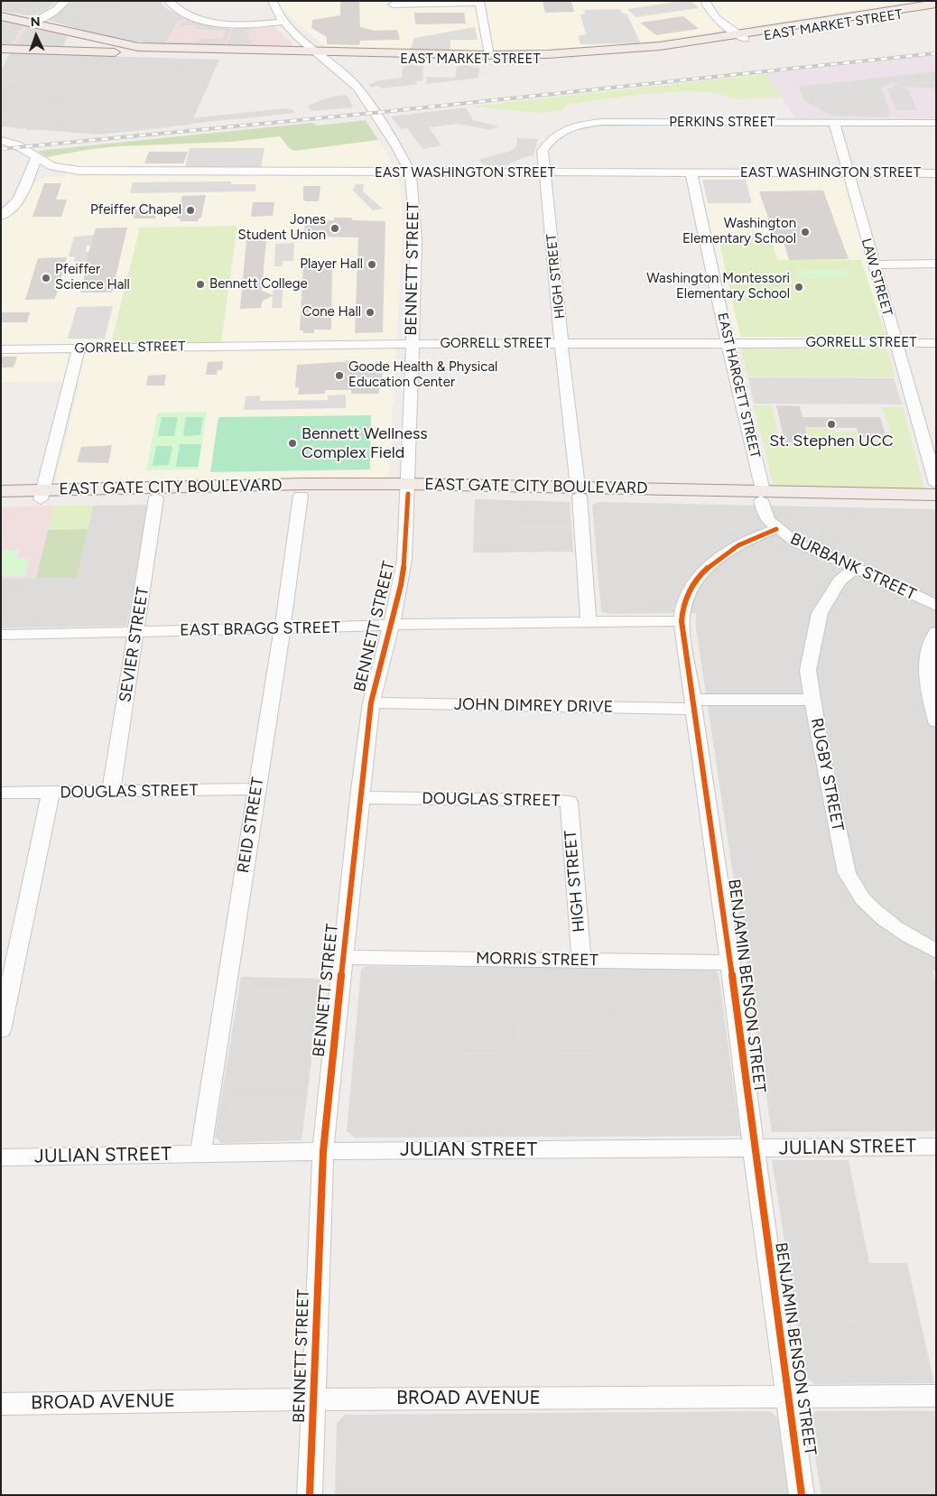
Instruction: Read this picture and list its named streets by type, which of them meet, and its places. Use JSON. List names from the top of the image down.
{
  "streets": {
    "main road": ["EAST MARKET STREET", "EAST GATE CITY BOULEVARD"],
    "street": [
      "PERKINS STREET",
      "EAST WASHINGTON STREET",
      "BENNETT STREET",
      "HIGH STREET",
      "LAW STREET",
      "GORRELL STREET",
      "EAST HARGETT STREET",
      "BURBANK STREET",
      "EAST BRAGG STREET",
      "SEVIER STREET",
      "JOHN DIMREY DRIVE",
      "RUGBY STREET",
      "DOUGLAS STREET",
      "REID STREET",
      "MORRIS STREET",
      "BENJAMIN BENSON STREET",
      "JULIAN STREET",
      "BROAD AVENUE"
    ]
  },
  "crossings": [
    ["PERKINS STREET", "EAST WASHINGTON STREET"],
    ["PERKINS STREET", "HIGH STREET"],
    ["PERKINS STREET", "LAW STREET"],
    ["EAST WASHINGTON STREET", "BENNETT STREET"],
    ["EAST WASHINGTON STREET", "HIGH STREET"],
    ["EAST WASHINGTON STREET", "LAW STREET"],
    ["EAST WASHINGTON STREET", "EAST HARGETT STREET"],
    ["BENNETT STREET", "GORRELL STREET"],
    ["BENNETT STREET", "EAST GATE CITY BOULEVARD"],
    ["BENNETT STREET", "EAST BRAGG STREET"],
    ["BENNETT STREET", "JOHN DIMREY DRIVE"],
    ["BENNETT STREET", "DOUGLAS STREET"],
    ["BENNETT STREET", "MORRIS STREET"],
    ["BENNETT STREET", "JULIAN STREET"],
    ["BENNETT STREET", "BROAD AVENUE"],
    ["HIGH STREET", "GORRELL STREET"],
    ["HIGH STREET", "EAST GATE CITY BOULEVARD"],
    ["HIGH STREET", "EAST BRAGG STREET"],
    ["HIGH STREET", "DOUGLAS STREET"],
    ["HIGH STREET", "MORRIS STREET"],
    ["LAW STREET", "GORRELL STREET"],
    ["GORRELL STREET", "EAST HARGETT STREET"],
    ["EAST HARGETT STREET", "EAST GATE CITY BOULEVARD"],
    ["EAST HARGETT STREET", "BURBANK STREET"],
    ["EAST GATE CITY BOULEVARD", "BURBANK STREET"],
    ["EAST GATE CITY BOULEVARD", "SEVIER STREET"],
    ["EAST GATE CITY BOULEVARD", "REID STREET"],
    ["BURBANK STREET", "RUGBY STREET"],
    ["BURBANK STREET", "BENJAMIN BENSON STREET"],
    ["EAST BRAGG STREET", "SEVIER STREET"],
    ["EAST BRAGG STREET", "REID STREET"],
    ["EAST BRAGG STREET", "BENJAMIN BENSON STREET"],
    ["SEVIER STREET", "DOUGLAS STREET"],
    ["JOHN DIMREY DRIVE", "RUGBY STREET"],
    ["JOHN DIMREY DRIVE", "BENJAMIN BENSON STREET"],
    ["DOUGLAS STREET", "REID STREET"],
    ["REID STREET", "JULIAN STREET"],
    ["MORRIS STREET", "BENJAMIN BENSON STREET"],
    ["BENJAMIN BENSON STREET", "JULIAN STREET"],
    ["BENJAMIN BENSON STREET", "BROAD AVENUE"]
  ],
  "places": [
    "Pfeiffer Chapel",
    "Jones Student Union",
    "Washington Elementary School",
    "Player Hall",
    "Pfeiffer Science Hall",
    "Bennett College",
    "Washington Montessori Elementary School",
    "Cone Hall",
    "Goode Health & Physical Education Center",
    "St. Stephen UCC",
    "Bennett Wellness Complex Field"
  ],
  "north": "top"
}
